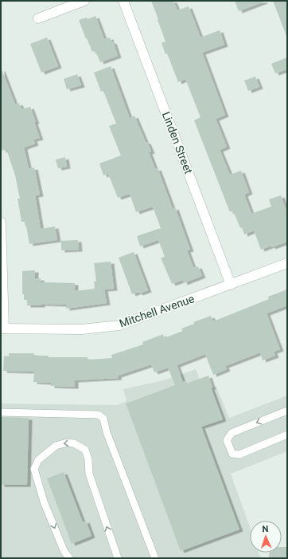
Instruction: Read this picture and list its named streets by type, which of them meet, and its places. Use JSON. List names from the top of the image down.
{
  "streets": {
    "street": ["Linden Street", "Mitchell Avenue"]
  },
  "crossings": [
    ["Linden Street", "Mitchell Avenue"]
  ],
  "north": "top"
}
